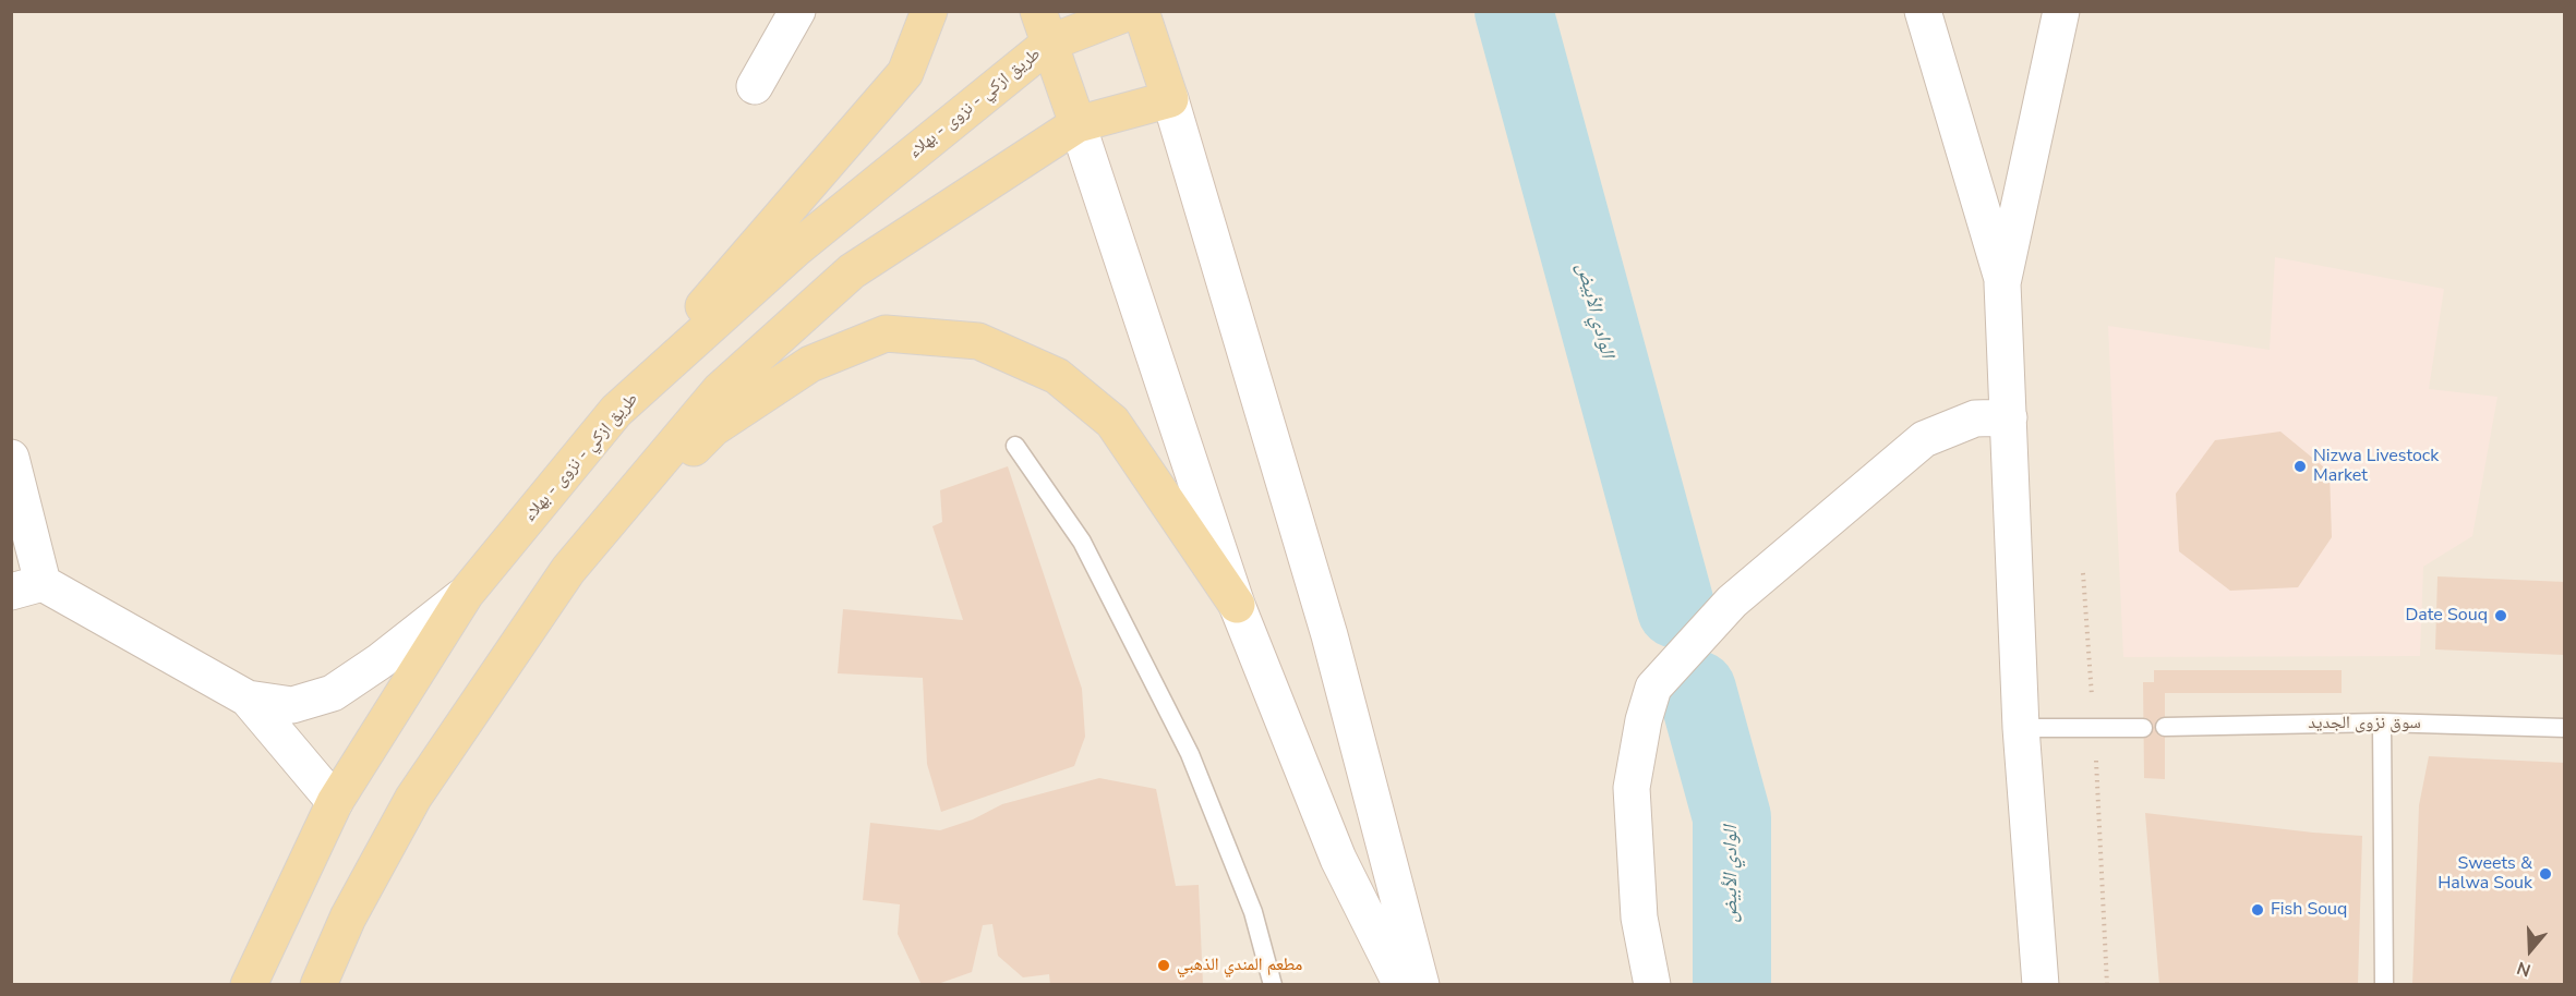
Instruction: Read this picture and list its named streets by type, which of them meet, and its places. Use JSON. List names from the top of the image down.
{
  "streets": {
    "main road": ["طريق ازكي - نزوى - بهلاء"],
    "lane": ["سوق نزوى الجديد"]
  },
  "water": ["الوادي الأبيض"],
  "places": [
    "Nizwa Livestock Market",
    "Date Souq",
    "Sweets & Halwa Souk",
    "Fish Souq",
    "مطعم المندي الذهبي"
  ],
  "north": "bottom"
}
